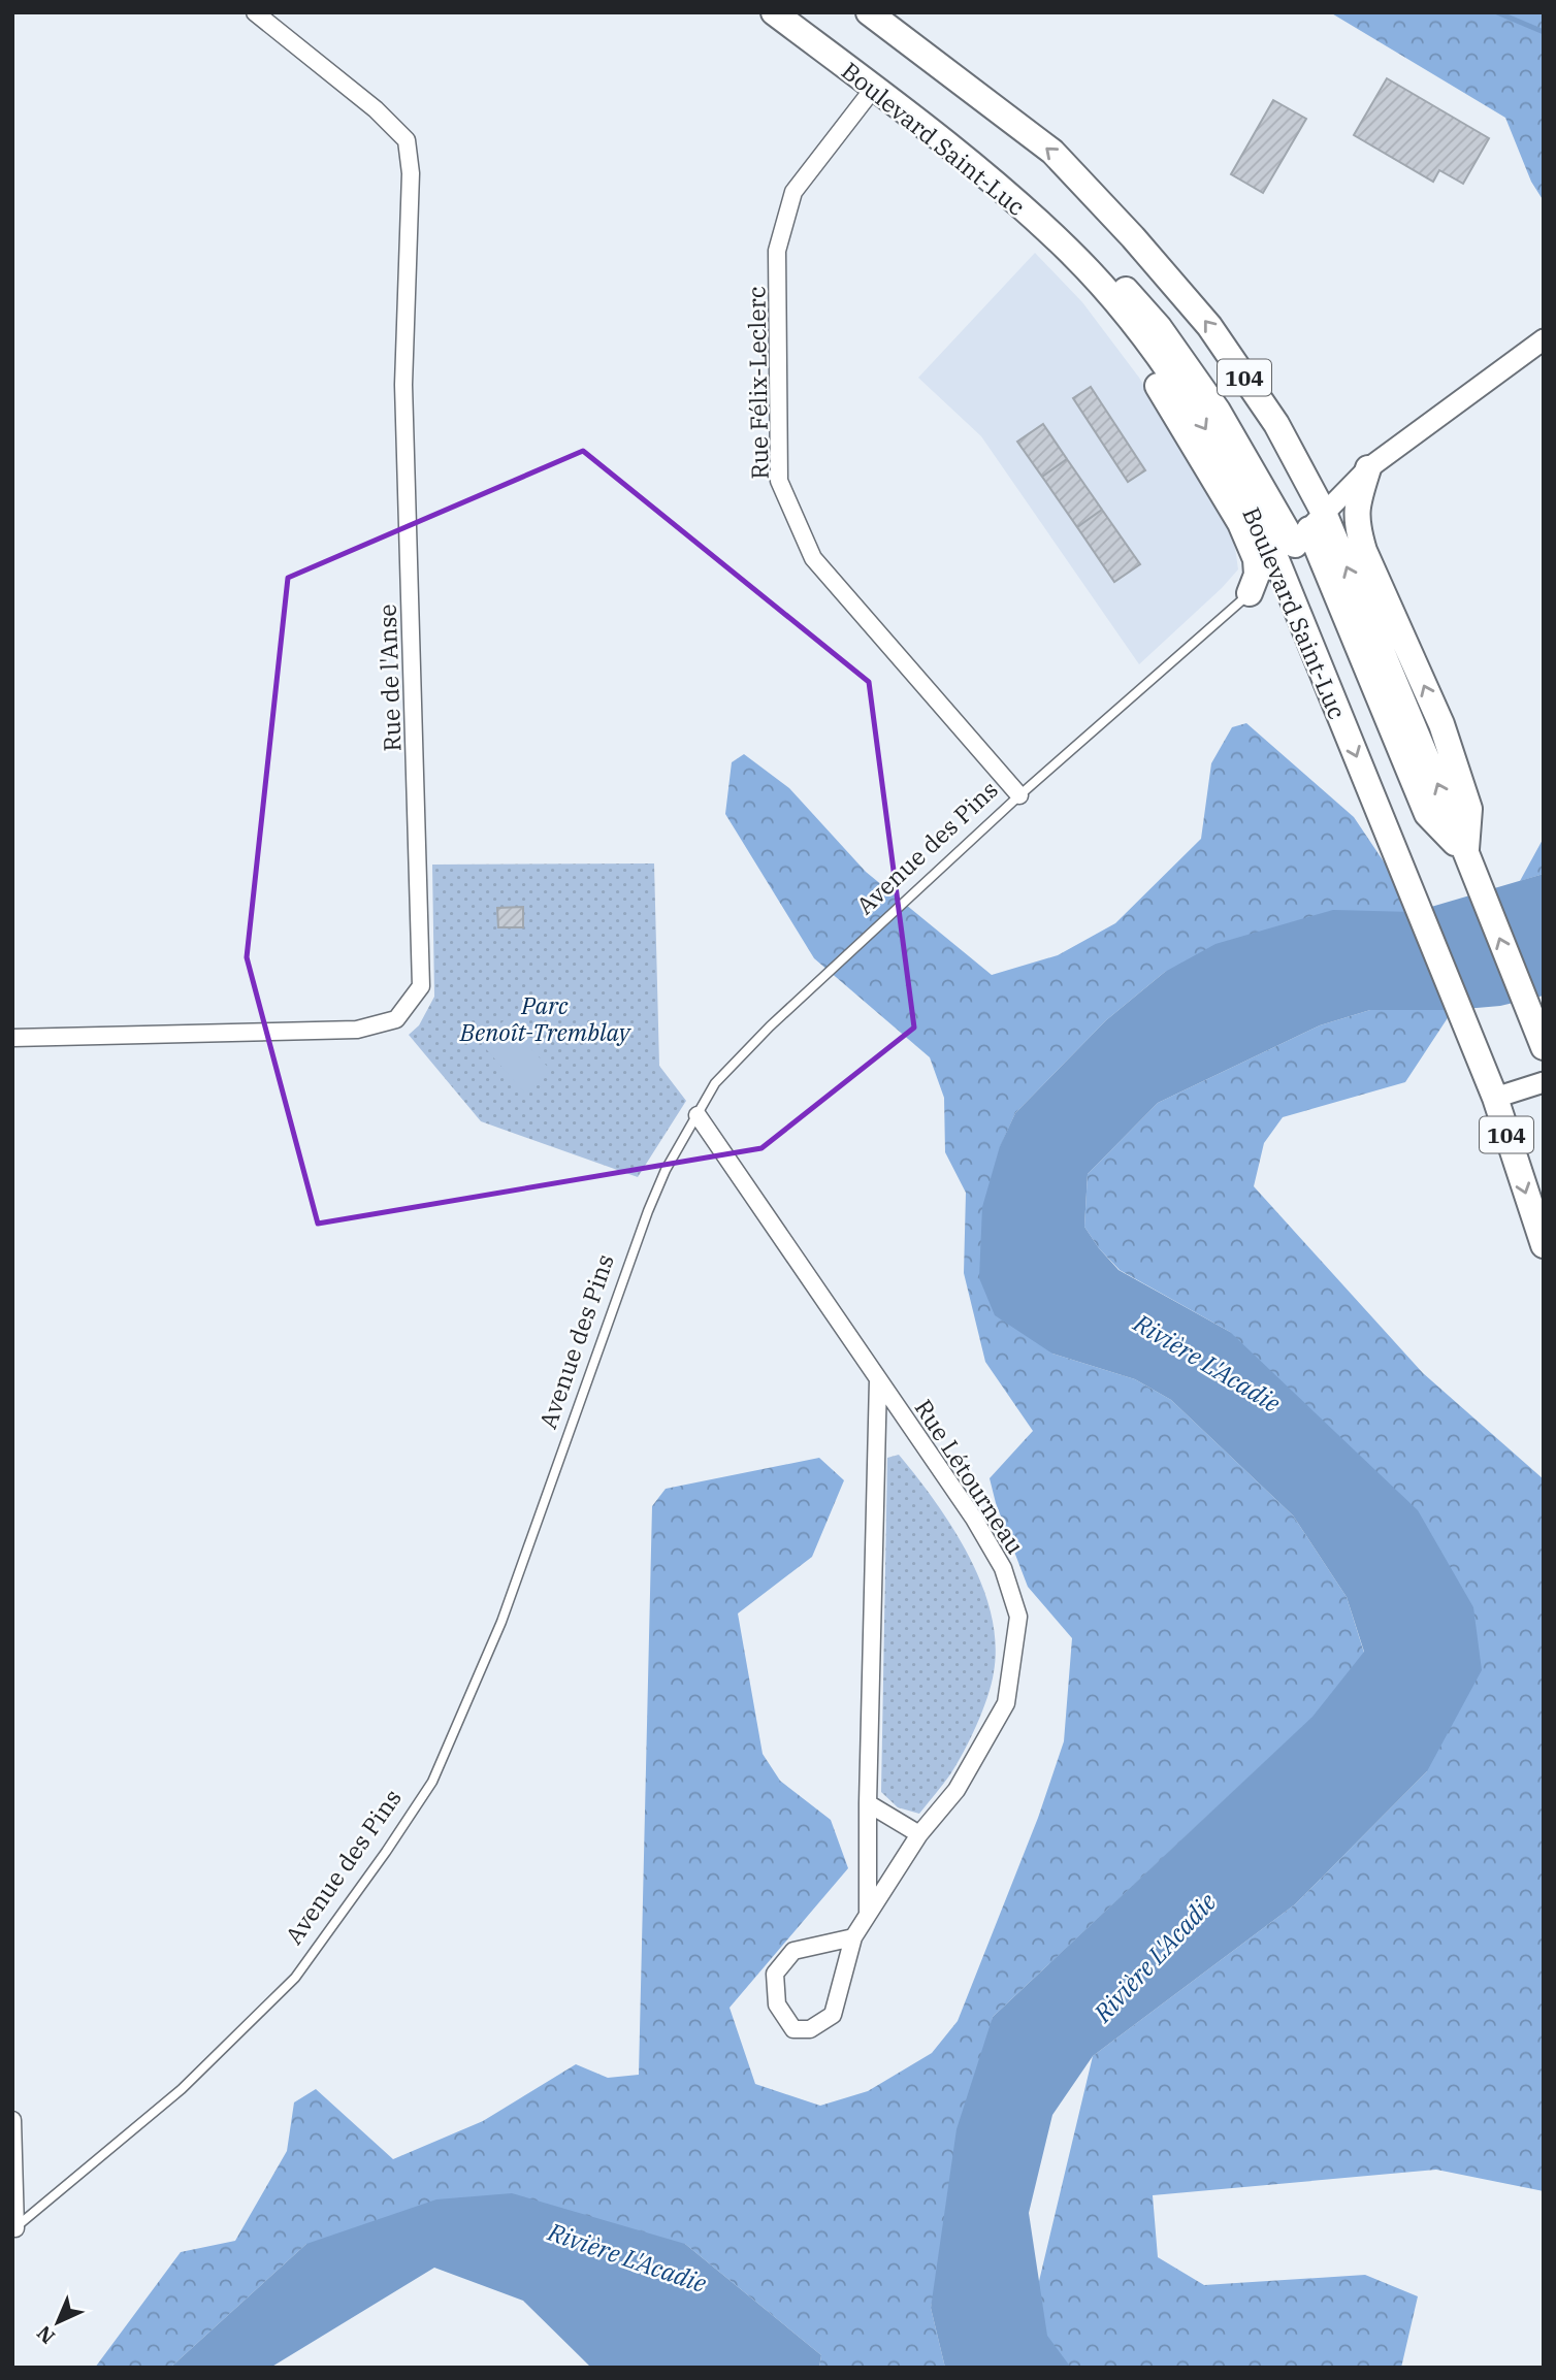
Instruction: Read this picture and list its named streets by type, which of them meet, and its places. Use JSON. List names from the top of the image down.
{
  "streets": {
    "main road": ["Boulevard Saint-Luc", "104"],
    "street": ["Rue Félix-Leclerc", "Rue de l'Anse", "Rue Létourneau"],
    "lane": ["Avenue des Pins"]
  },
  "crossings": [
    ["Boulevard Saint-Luc", "Rue Félix-Leclerc"],
    ["Boulevard Saint-Luc", "Avenue des Pins"],
    ["Rue Félix-Leclerc", "Avenue des Pins"],
    ["Avenue des Pins", "Rue Létourneau"]
  ],
  "water": ["Rivière L'Acadie"],
  "parks": ["Parc Benoît-Tremblay"],
  "north": "bottom left"
}
